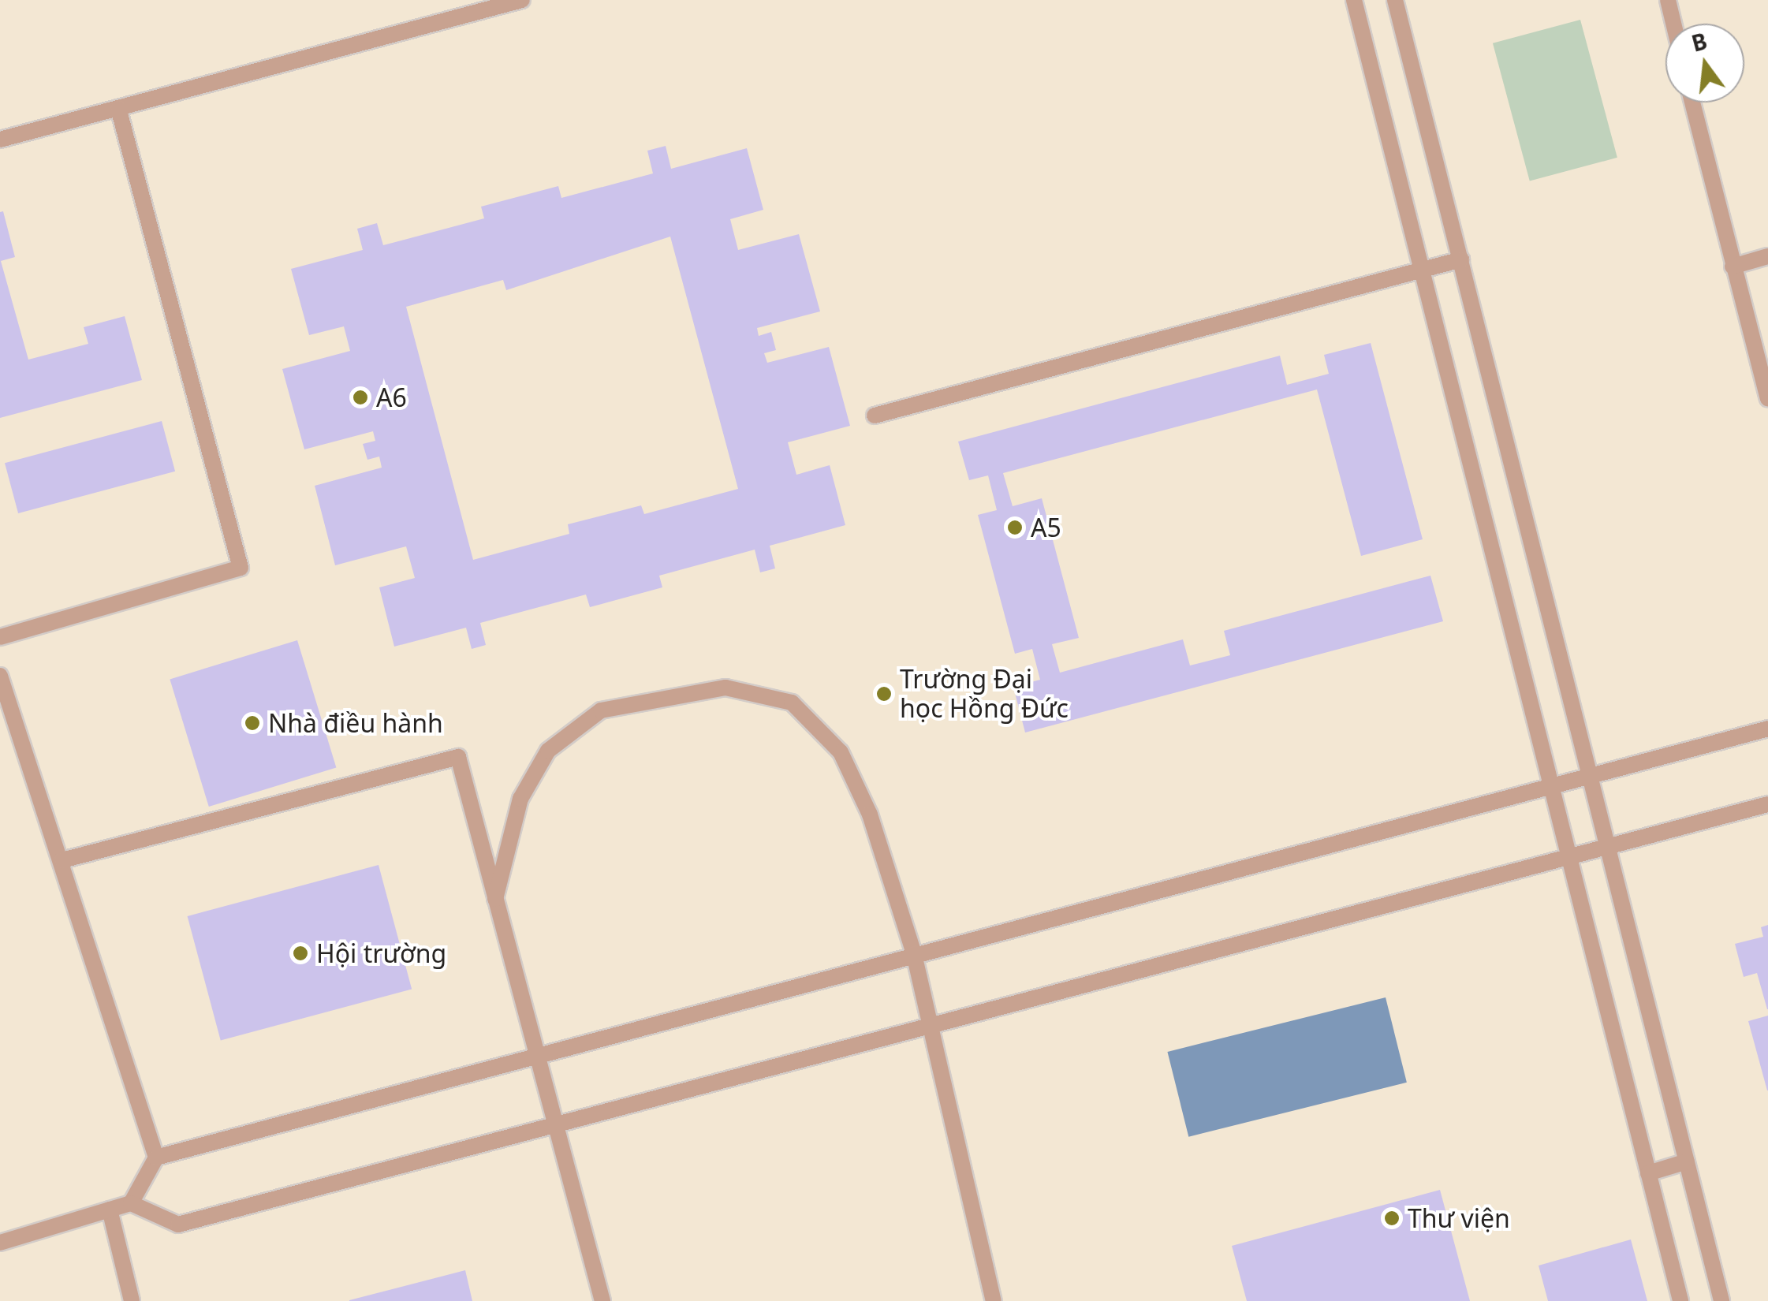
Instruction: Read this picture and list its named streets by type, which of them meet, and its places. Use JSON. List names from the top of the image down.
{
  "places": [
    "A6",
    "A5",
    "Trường Đại học Hồng Đức",
    "Nhà điều hành",
    "Hội trường",
    "Thư viện"
  ],
  "north": "top"
}
